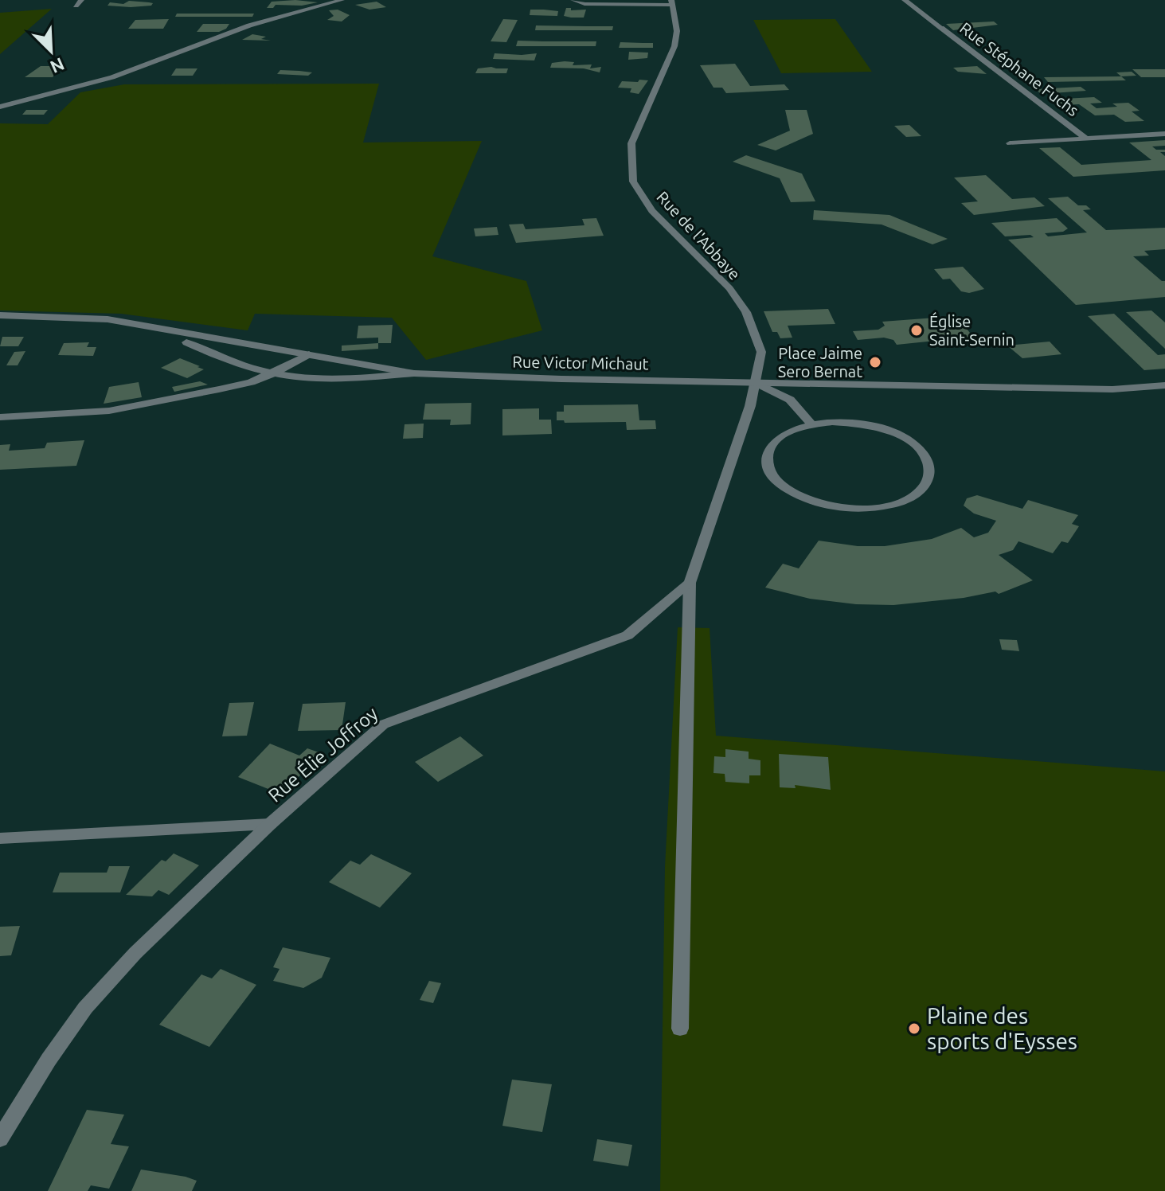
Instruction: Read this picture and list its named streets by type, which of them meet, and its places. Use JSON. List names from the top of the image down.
{
  "streets": {
    "street": [
      "Rue Stéphane Fuchs",
      "Rue de l'Abbaye",
      "Rue Victor Michaut",
      "Rue Élie Joffroy"
    ]
  },
  "crossings": [
    ["Rue de l'Abbaye", "Rue Victor Michaut"]
  ],
  "places": ["Église Saint-Sernin", "Place Jaime Sero Bernat", "Plaine des sports d'Eysses"],
  "north": "bottom right"
}
